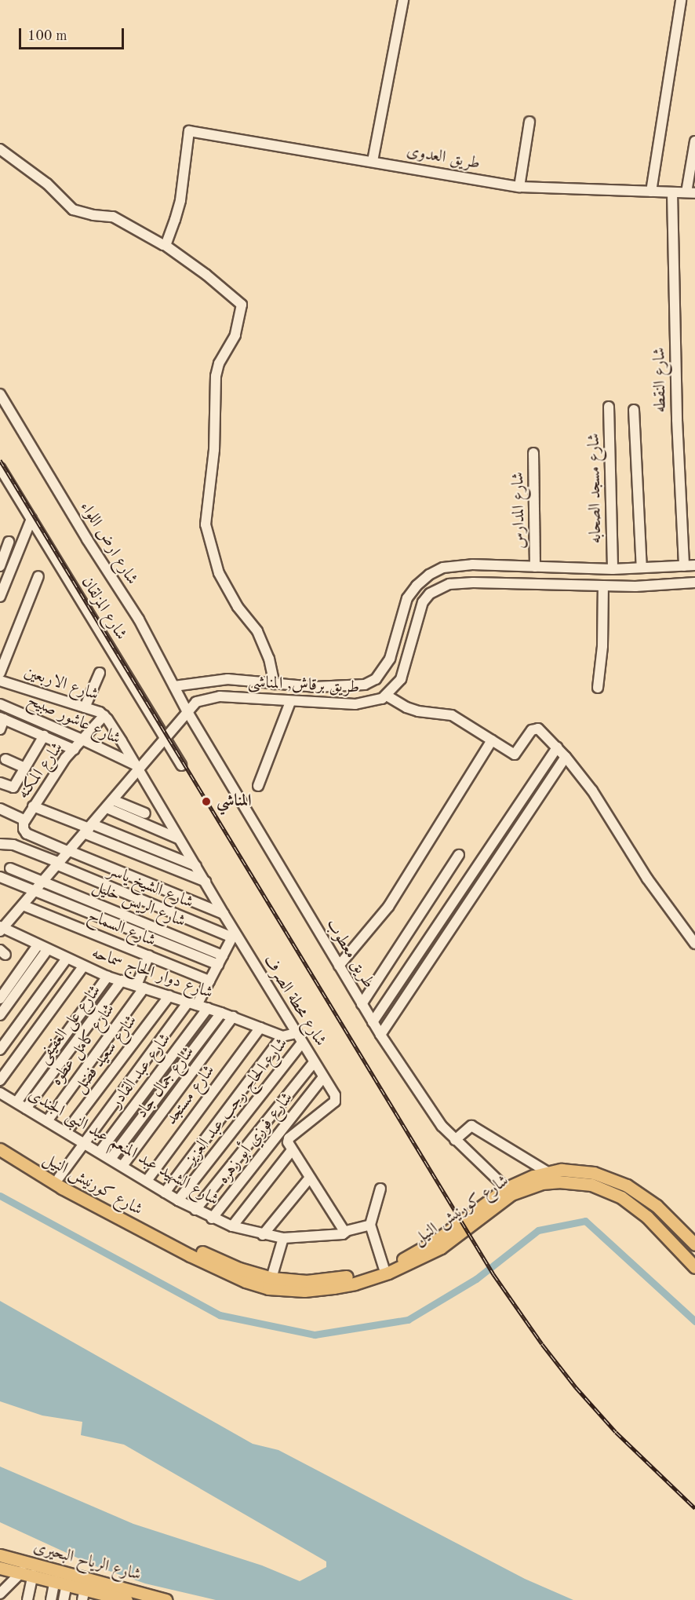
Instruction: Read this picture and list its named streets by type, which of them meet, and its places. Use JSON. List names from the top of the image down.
{
  "streets": {
    "main road": ["شارع كورنيش النيل", "شارع الرياح البحيرى"],
    "street": [
      "طريق العدوى",
      "شارع النقطه",
      "شارع مسجد الصحابه",
      "شارع المدارس",
      "شارع ارض اللواء",
      "شارع المزلقان",
      "شارع الاربعين",
      "طريق برقاش, المناشى",
      "شارع عاشور صبيح",
      "شارع المكنه",
      "شارع الشيخ ياسر",
      "شارع الريس خليل",
      "شارع السماح",
      "طريق معطوب",
      "شارع دوار الحاج سماحه",
      "شارع محطة الصرف",
      "شارع على العفيفى",
      "شارع كامل عطوه",
      "شارع سعيد فضل",
      "شارع عبد القادر",
      "شارع جمال جاد",
      "شارع مستجد",
      "شارع الحاج رجب عبد العزيز",
      "شارع فوزي أبو زهره",
      "شارع الشهيد عبد المنعم عبد النبى الجندى"
    ]
  },
  "crossings": [
    ["طريق العدوى", "شارع النقطه"],
    ["شارع النقطه", "طريق برقاش, المناشى"],
    ["شارع مسجد الصحابه", "طريق برقاش, المناشى"],
    ["شارع المدارس", "طريق برقاش, المناشى"],
    ["شارع ارض اللواء", "طريق برقاش, المناشى"],
    ["شارع ارض اللواء", "طريق معطوب"],
    ["شارع المزلقان", "طريق برقاش, المناشى"],
    ["شارع الاربعين", "طريق برقاش, المناشى"],
    ["شارع الاربعين", "شارع عاشور صبيح"],
    ["شارع الاربعين", "شارع المكنه"],
    ["شارع الاربعين", "شارع محطة الصرف"],
    ["طريق برقاش, المناشى", "شارع عاشور صبيح"],
    ["طريق برقاش, المناشى", "شارع المكنه"],
    ["طريق برقاش, المناشى", "شارع الشيخ ياسر"],
    ["طريق برقاش, المناشى", "شارع الريس خليل"],
    ["طريق برقاش, المناشى", "شارع السماح"],
    ["طريق برقاش, المناشى", "طريق معطوب"],
    ["طريق برقاش, المناشى", "شارع دوار الحاج سماحه"],
    ["طريق برقاش, المناشى", "شارع محطة الصرف"],
    ["شارع عاشور صبيح", "شارع المكنه"],
    ["شارع عاشور صبيح", "شارع محطة الصرف"],
    ["شارع الشيخ ياسر", "شارع محطة الصرف"],
    ["شارع السماح", "شارع كامل عطوه"],
    ["طريق معطوب", "شارع كورنيش النيل"],
    ["شارع دوار الحاج سماحه", "شارع على العفيفى"],
    ["شارع دوار الحاج سماحه", "شارع كامل عطوه"],
    ["شارع دوار الحاج سماحه", "شارع سعيد فضل"],
    ["شارع دوار الحاج سماحه", "شارع عبد القادر"],
    ["شارع دوار الحاج سماحه", "شارع جمال جاد"],
    ["شارع دوار الحاج سماحه", "شارع مستجد"],
    ["شارع محطة الصرف", "شارع الحاج رجب عبد العزيز"],
    ["شارع محطة الصرف", "شارع فوزي أبو زهره"],
    ["شارع على العفيفى", "شارع الشهيد عبد المنعم عبد النبى الجندى"],
    ["شارع كامل عطوه", "شارع الشهيد عبد المنعم عبد النبى الجندى"],
    ["شارع سعيد فضل", "شارع الشهيد عبد المنعم عبد النبى الجندى"],
    ["شارع عبد القادر", "شارع الشهيد عبد المنعم عبد النبى الجندى"],
    ["شارع جمال جاد", "شارع الشهيد عبد المنعم عبد النبى الجندى"],
    ["شارع مستجد", "شارع الشهيد عبد المنعم عبد النبى الجندى"],
    ["شارع الحاج رجب عبد العزيز", "شارع الشهيد عبد المنعم عبد النبى الجندى"],
    ["شارع فوزي أبو زهره", "شارع الشهيد عبد المنعم عبد النبى الجندى"]
  ],
  "places": ["المناشي"],
  "scale_bar": "100 m"
}
